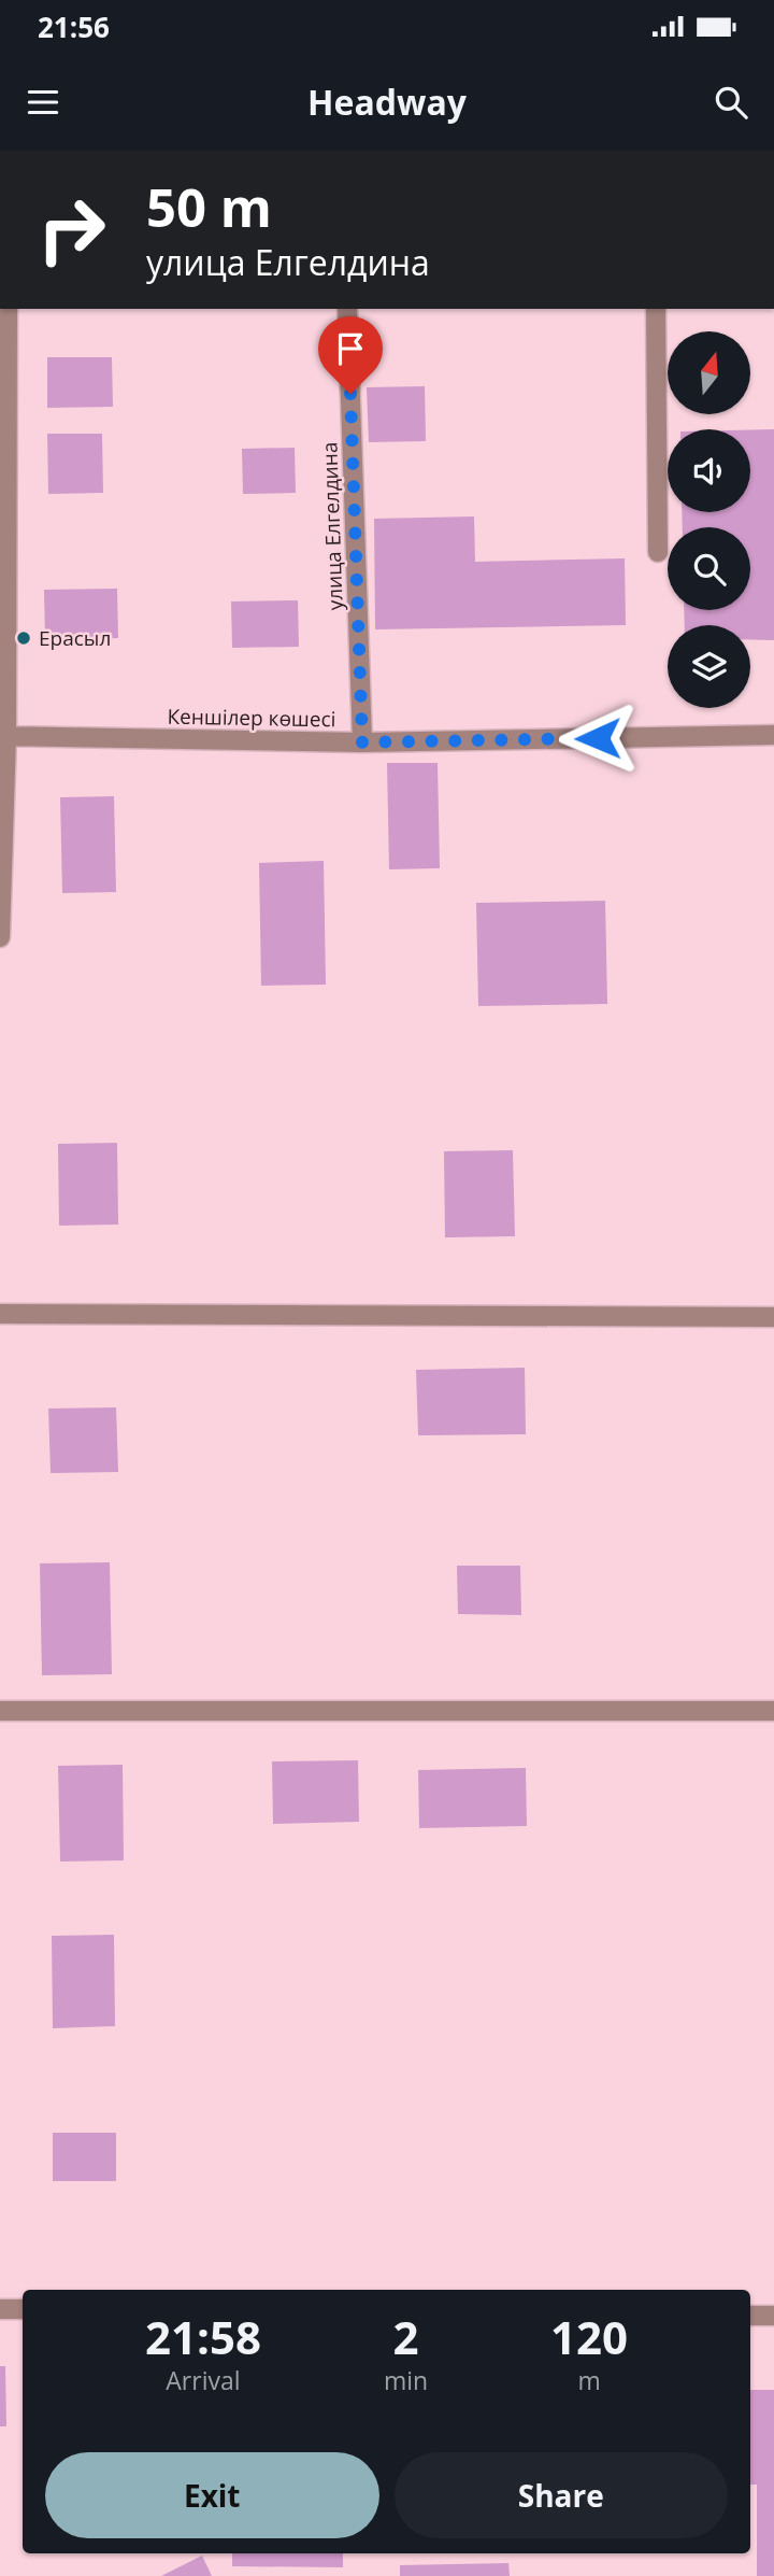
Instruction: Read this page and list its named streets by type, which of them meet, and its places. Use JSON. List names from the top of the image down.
{
  "streets": {
    "street": ["улица Елгелдина", "Кеншілер көшесі"]
  },
  "crossings": [
    ["улица Елгелдина", "Кеншілер көшесі"]
  ],
  "places": ["Ерасыл"],
  "north": "top",
  "page": {
    "status": "21:56",
    "header": "Headway",
    "turn": ["50 m", "улица Елгелдина"],
    "eta": [
      "21:58",
      "Arrival",
      "2",
      "min",
      "120",
      "m"
    ],
    "buttons": ["Exit", "Share"]
  }
}
